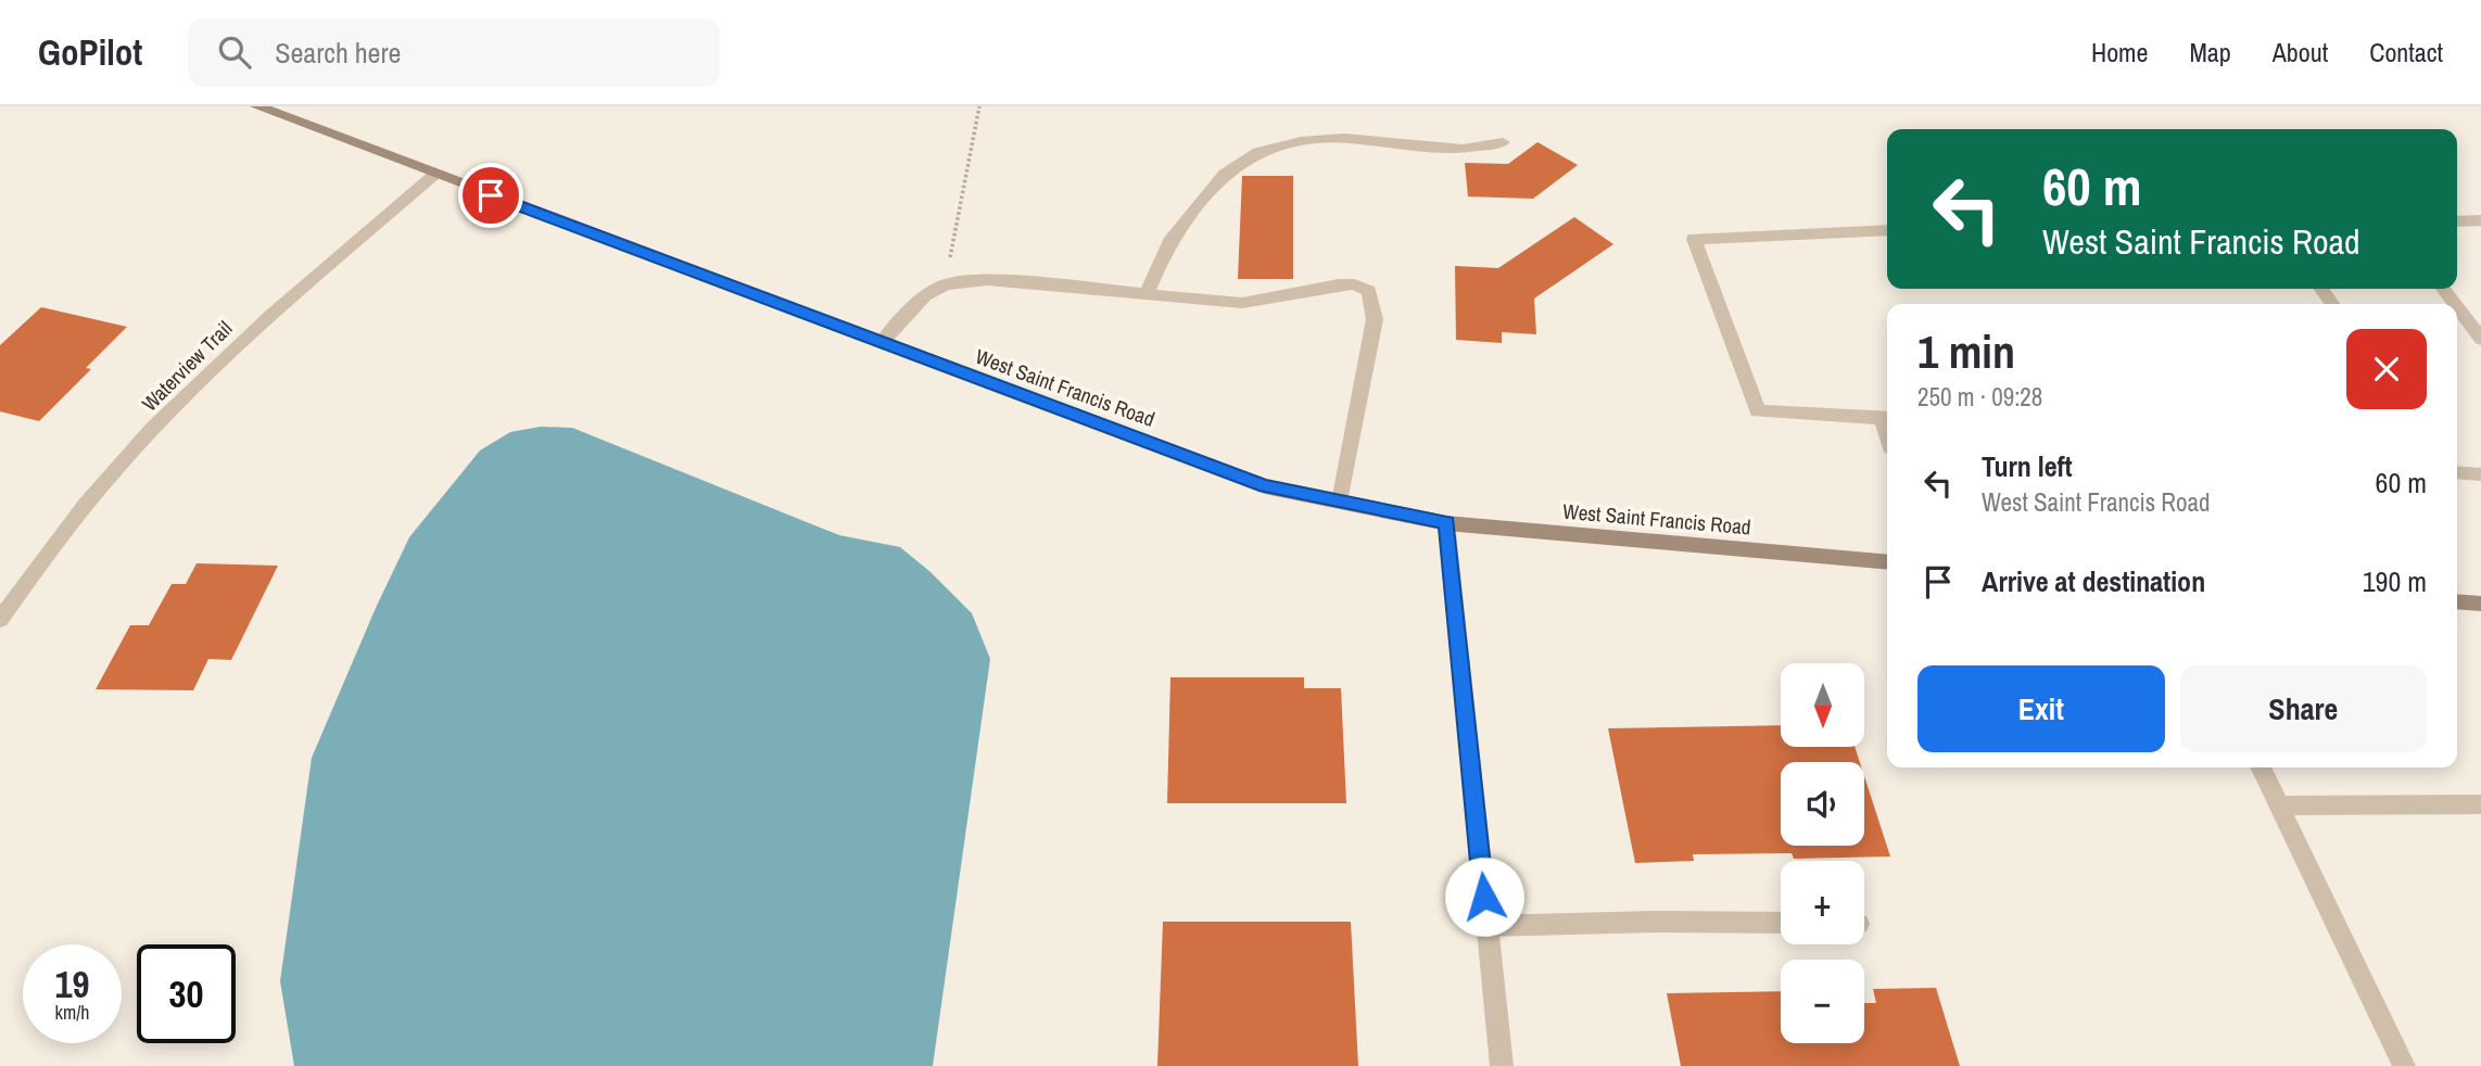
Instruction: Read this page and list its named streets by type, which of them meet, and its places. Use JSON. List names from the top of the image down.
{
  "streets": {
    "street": ["Waterview Trail", "West Saint Francis Road"]
  },
  "crossings": [
    ["Waterview Trail", "West Saint Francis Road"]
  ],
  "north": "bottom",
  "page": {
    "header": "GoPilot",
    "search": "Search here",
    "nav": [
      "Home",
      "Map",
      "About",
      "Contact"
    ],
    "turn": ["60 m", "West Saint Francis Road"],
    "heading": ["1 min", "250 m · 09:28"],
    "list": [
      {
        "name": "Turn left",
        "note": "West Saint Francis Road",
        "value": "60 m"
      },
      {
        "name": "Arrive at destination",
        "value": "190 m"
      }
    ],
    "buttons": ["Exit", "Share"],
    "map_buttons": ["+", "−"],
    "speed": "19 km/h",
    "limit": "30"
  }
}
